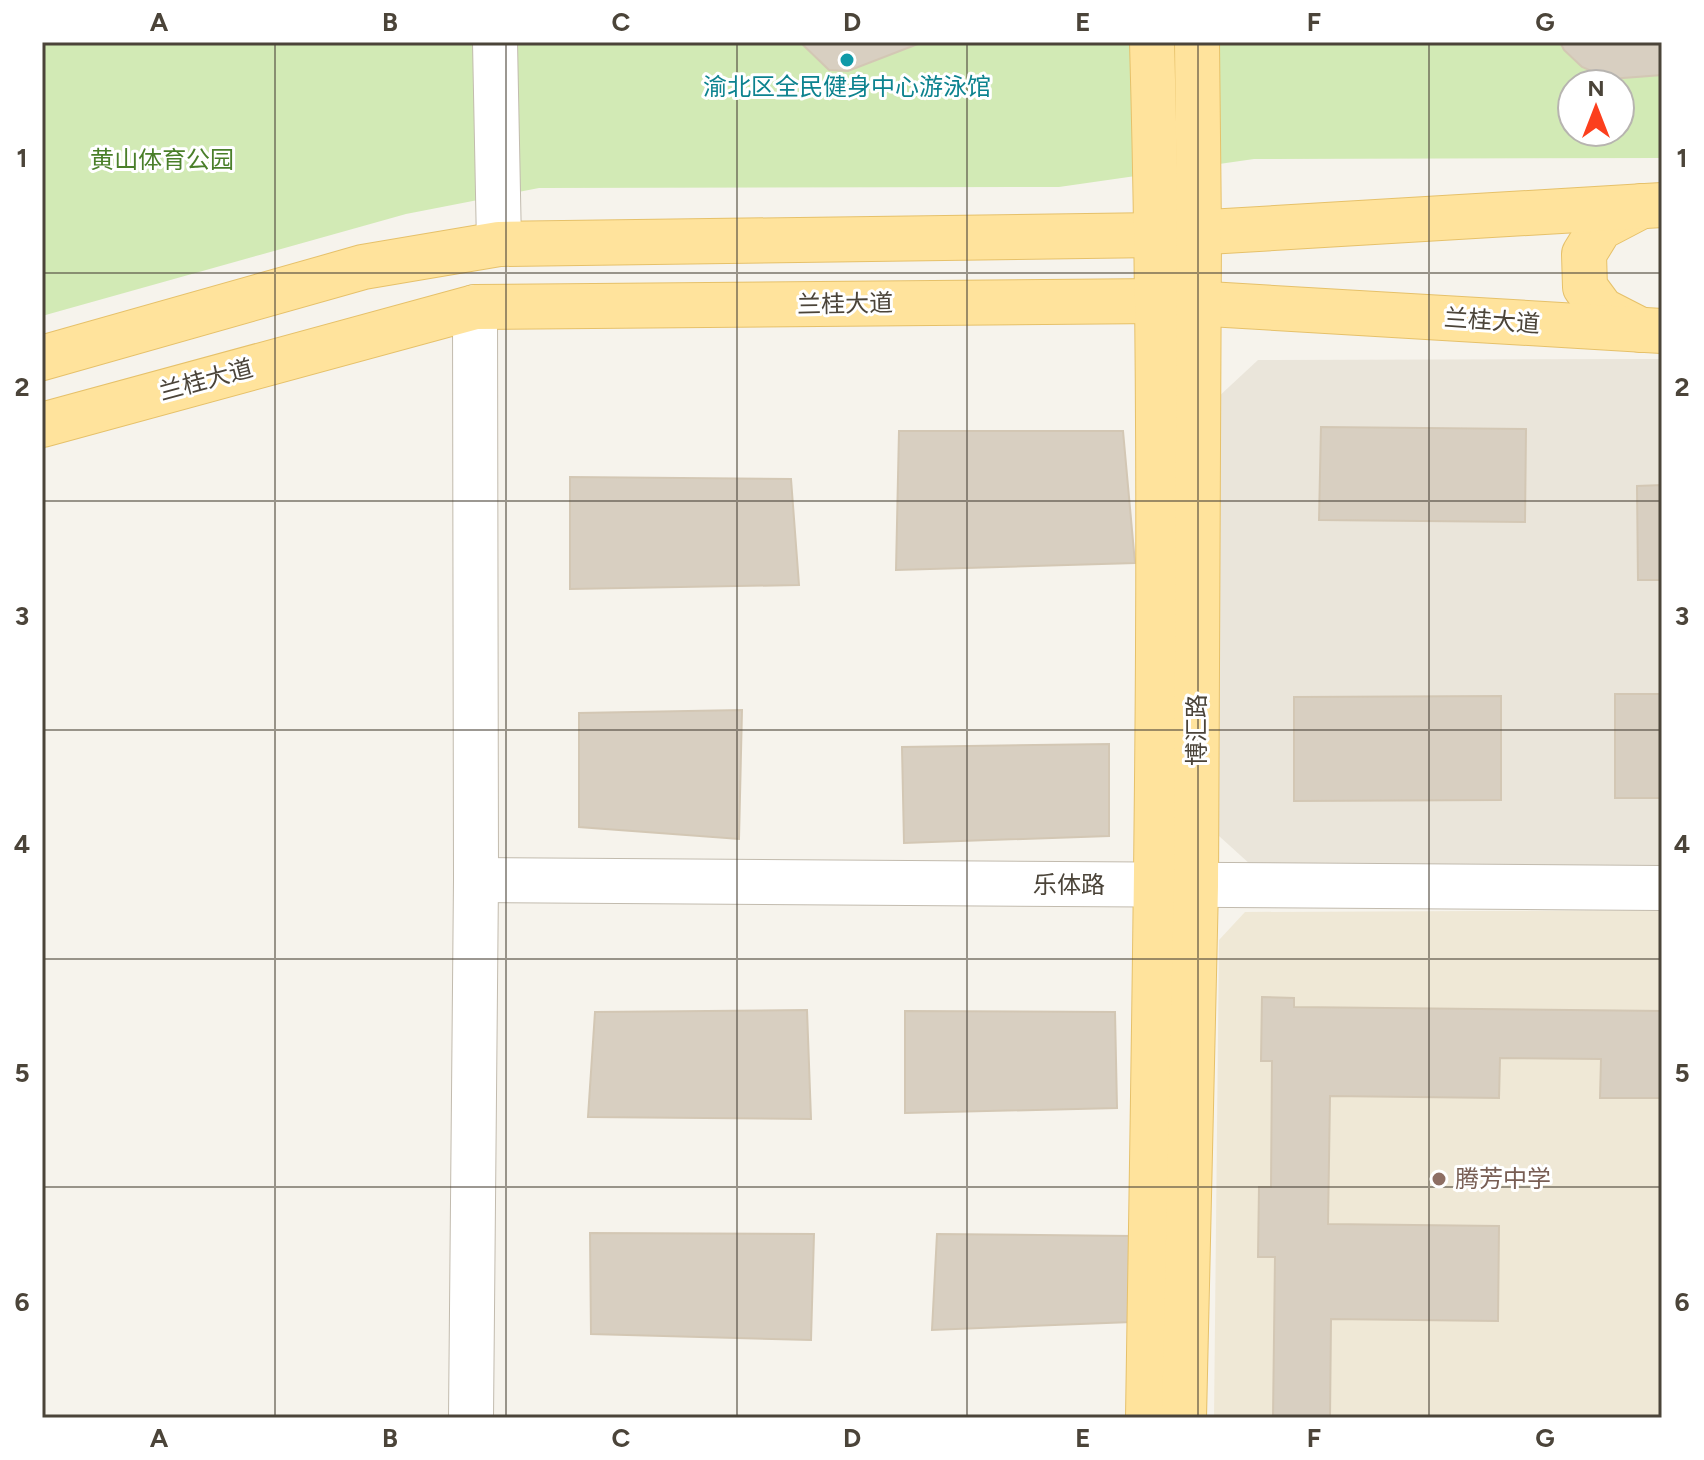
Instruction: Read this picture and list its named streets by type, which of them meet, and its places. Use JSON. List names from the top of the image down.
{
  "streets": {
    "main road": ["兰桂大道", "博汇路"],
    "street": ["乐体路"]
  },
  "crossings": [
    ["兰桂大道", "博汇路"],
    ["博汇路", "乐体路"]
  ],
  "parks": ["黄山体育公园"],
  "places": ["渝北区全民健身中心游泳馆", "腾芳中学"],
  "north": "top",
  "grid": {
    "columns": [
      "A",
      "B",
      "C",
      "D",
      "E",
      "F",
      "G"
    ],
    "rows": [
      "1",
      "2",
      "3",
      "4",
      "5",
      "6"
    ]
  }
}
